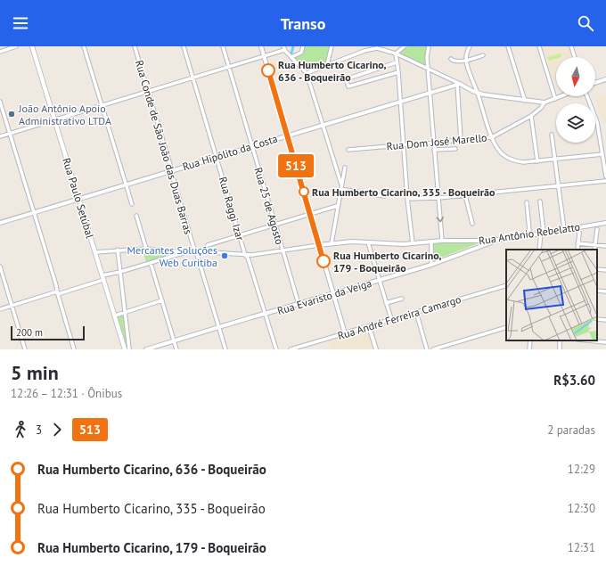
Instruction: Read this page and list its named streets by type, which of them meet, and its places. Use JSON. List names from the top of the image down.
{
  "streets": {
    "main road": ["Rua Paulo Setúbal"],
    "street": [
      "Rua Dom José Marello",
      "Rua Conde de São João das Duas Barras",
      "Rua Hipólito da Costa",
      "Rua 25 de Agosto",
      "Rua Raggi Izar",
      "Rua Antônio Rebelatto",
      "Rua Evaristo da Veiga",
      "Rua André Ferreira Camargo"
    ]
  },
  "crossings": [
    ["Rua Conde de São João das Duas Barras", "Rua Hipólito da Costa"],
    ["Rua Conde de São João das Duas Barras", "Rua Antônio Rebelatto"],
    ["Rua Conde de São João das Duas Barras", "Rua Evaristo da Veiga"],
    ["Rua Hipólito da Costa", "Rua Paulo Setúbal"],
    ["Rua Hipólito da Costa", "Rua 25 de Agosto"],
    ["Rua Hipólito da Costa", "Rua Raggi Izar"],
    ["Rua Paulo Setúbal", "Rua Antônio Rebelatto"],
    ["Rua 25 de Agosto", "Rua Antônio Rebelatto"],
    ["Rua 25 de Agosto", "Rua Evaristo da Veiga"],
    ["Rua Raggi Izar", "Rua Antônio Rebelatto"],
    ["Rua Raggi Izar", "Rua Evaristo da Veiga"],
    ["Rua Antônio Rebelatto", "Rua Evaristo da Veiga"]
  ],
  "places": [
    "Rua Humberto Cicarino, 636 - Boqueirão",
    "João Antônio Apoio Administrativo LTDA",
    "Rua Humberto Cicarino, 335 - Boqueirão",
    "Mercantes Soluções Web Curitiba",
    "Rua Humberto Cicarino, 179 - Boqueirão"
  ],
  "lines": ["bus line 513"],
  "scale_bar": "200 m",
  "north": "bottom",
  "page": {
    "header": "Transo",
    "on_map": "513",
    "scale": "200 m",
    "heading": ["5 min", "12:26 – 12:31 · Ônibus", "R$3.60"],
    "legs": ["3", "513", "2 paradas"],
    "list": [
      {
        "name": "Rua Humberto Cicarino, 636 - Boqueirão",
        "value": "12:29"
      },
      {
        "name": "Rua Humberto Cicarino, 335 - Boqueirão",
        "value": "12:30"
      },
      {
        "name": "Rua Humberto Cicarino, 179 - Boqueirão",
        "value": "12:31"
      }
    ]
  }
}
